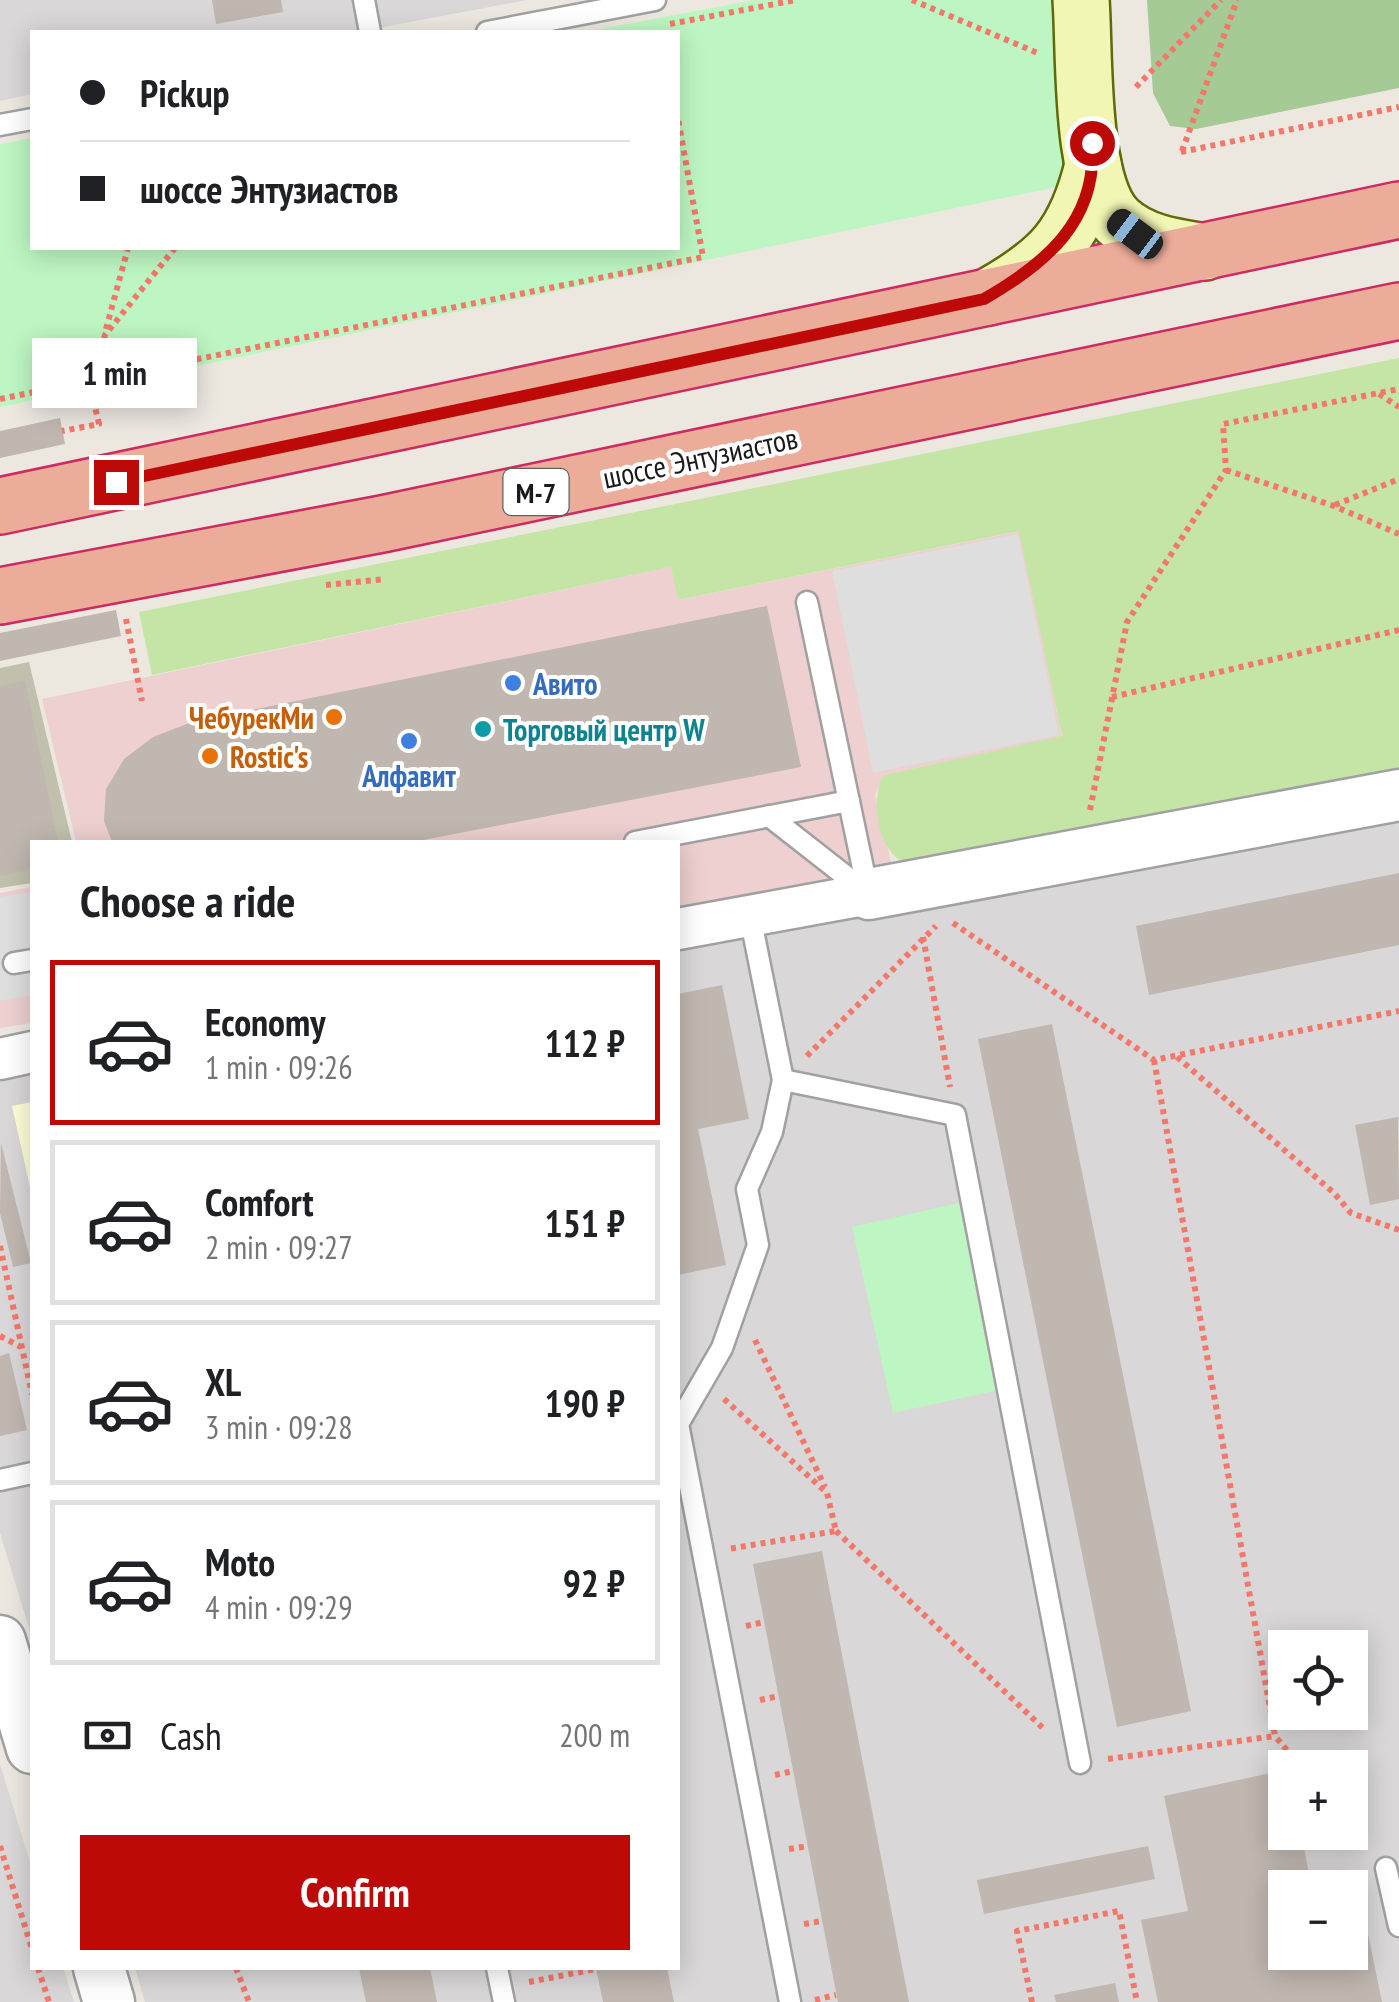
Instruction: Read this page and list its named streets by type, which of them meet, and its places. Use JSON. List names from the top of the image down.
{
  "streets": {
    "highway": ["шоссе Энтузиастов", "М-7"]
  },
  "places": [
    "Авито",
    "ЧебурекМи",
    "Торговый центр W",
    "Алфавит",
    "Rostic's"
  ],
  "page": {
    "banner": ["Pickup", "шоссе Энтузиастов"],
    "bubble": "1 min",
    "heading": "Choose a ride",
    "list": [
      {
        "name": "Economy",
        "note": "1 min · 09:26",
        "value": "112 ₽"
      },
      {
        "name": "Comfort",
        "note": "2 min · 09:27",
        "value": "151 ₽"
      },
      {
        "name": "XL",
        "note": "3 min · 09:28",
        "value": "190 ₽"
      },
      {
        "name": "Moto",
        "note": "4 min · 09:29",
        "value": "92 ₽"
      }
    ],
    "map_buttons": ["+", "−"],
    "pay": ["Cash", "200 m"],
    "buttons": "Confirm"
  }
}
